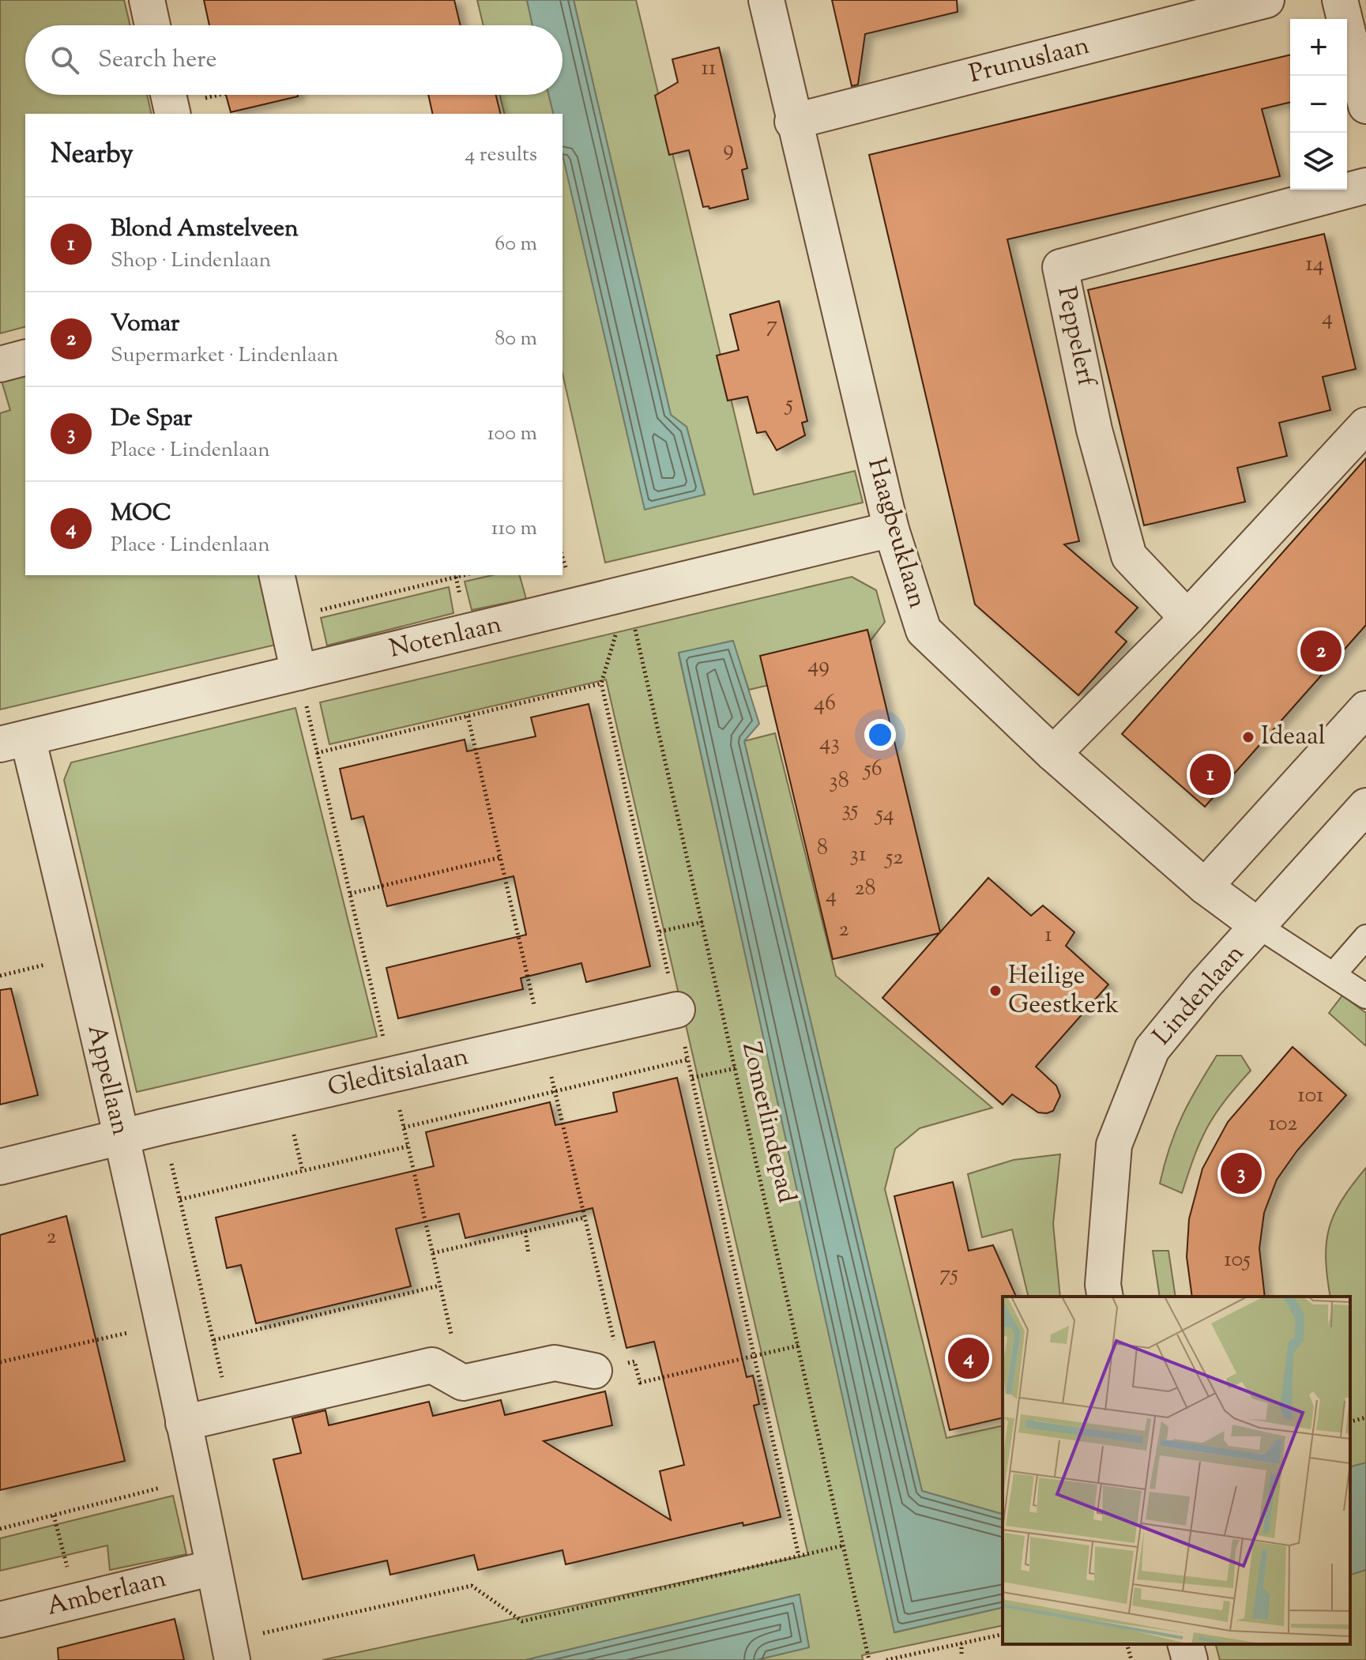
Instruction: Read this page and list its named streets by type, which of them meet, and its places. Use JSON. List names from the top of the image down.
{
  "streets": {
    "street": [
      "Prunuslaan",
      "Peppelerf",
      "Haagbeuklaan",
      "Notenlaan",
      "Lindenlaan",
      "Gleditsialaan",
      "Appellaan",
      "Amberlaan"
    ],
    "path": ["Zomerlindepad"]
  },
  "crossings": [
    ["Prunuslaan", "Haagbeuklaan"],
    ["Haagbeuklaan", "Notenlaan"],
    ["Haagbeuklaan", "Lindenlaan"],
    ["Notenlaan", "Appellaan"],
    ["Notenlaan", "Zomerlindepad"],
    ["Gleditsialaan", "Appellaan"],
    ["Appellaan", "Amberlaan"]
  ],
  "places": ["Ideaal", "Heilige Geestkerk"],
  "house_numbers": [
    "11",
    "9",
    "14",
    "4",
    "7",
    "5",
    "49",
    "46",
    "43",
    "56",
    "38",
    "35",
    "54",
    "8",
    "31",
    "52",
    "28",
    "4",
    "2",
    "1",
    "101",
    "102",
    "2",
    "105",
    "75"
  ],
  "page": {
    "map_buttons": ["+", "−"],
    "search": "Search here",
    "heading": ["Nearby", "4 results"],
    "list": [
      {
        "mark": "1",
        "name": "Blond Amstelveen",
        "note": "Shop · Lindenlaan",
        "value": "60 m"
      },
      {
        "mark": "2",
        "name": "Vomar",
        "note": "Supermarket · Lindenlaan",
        "value": "80 m"
      },
      {
        "mark": "3",
        "name": "De Spar",
        "note": "Place · Lindenlaan",
        "value": "100 m"
      },
      {
        "mark": "4",
        "name": "MOC",
        "note": "Place · Lindenlaan",
        "value": "110 m"
      }
    ],
    "pins": [
      "2",
      "1",
      "3",
      "4"
    ]
  }
}
